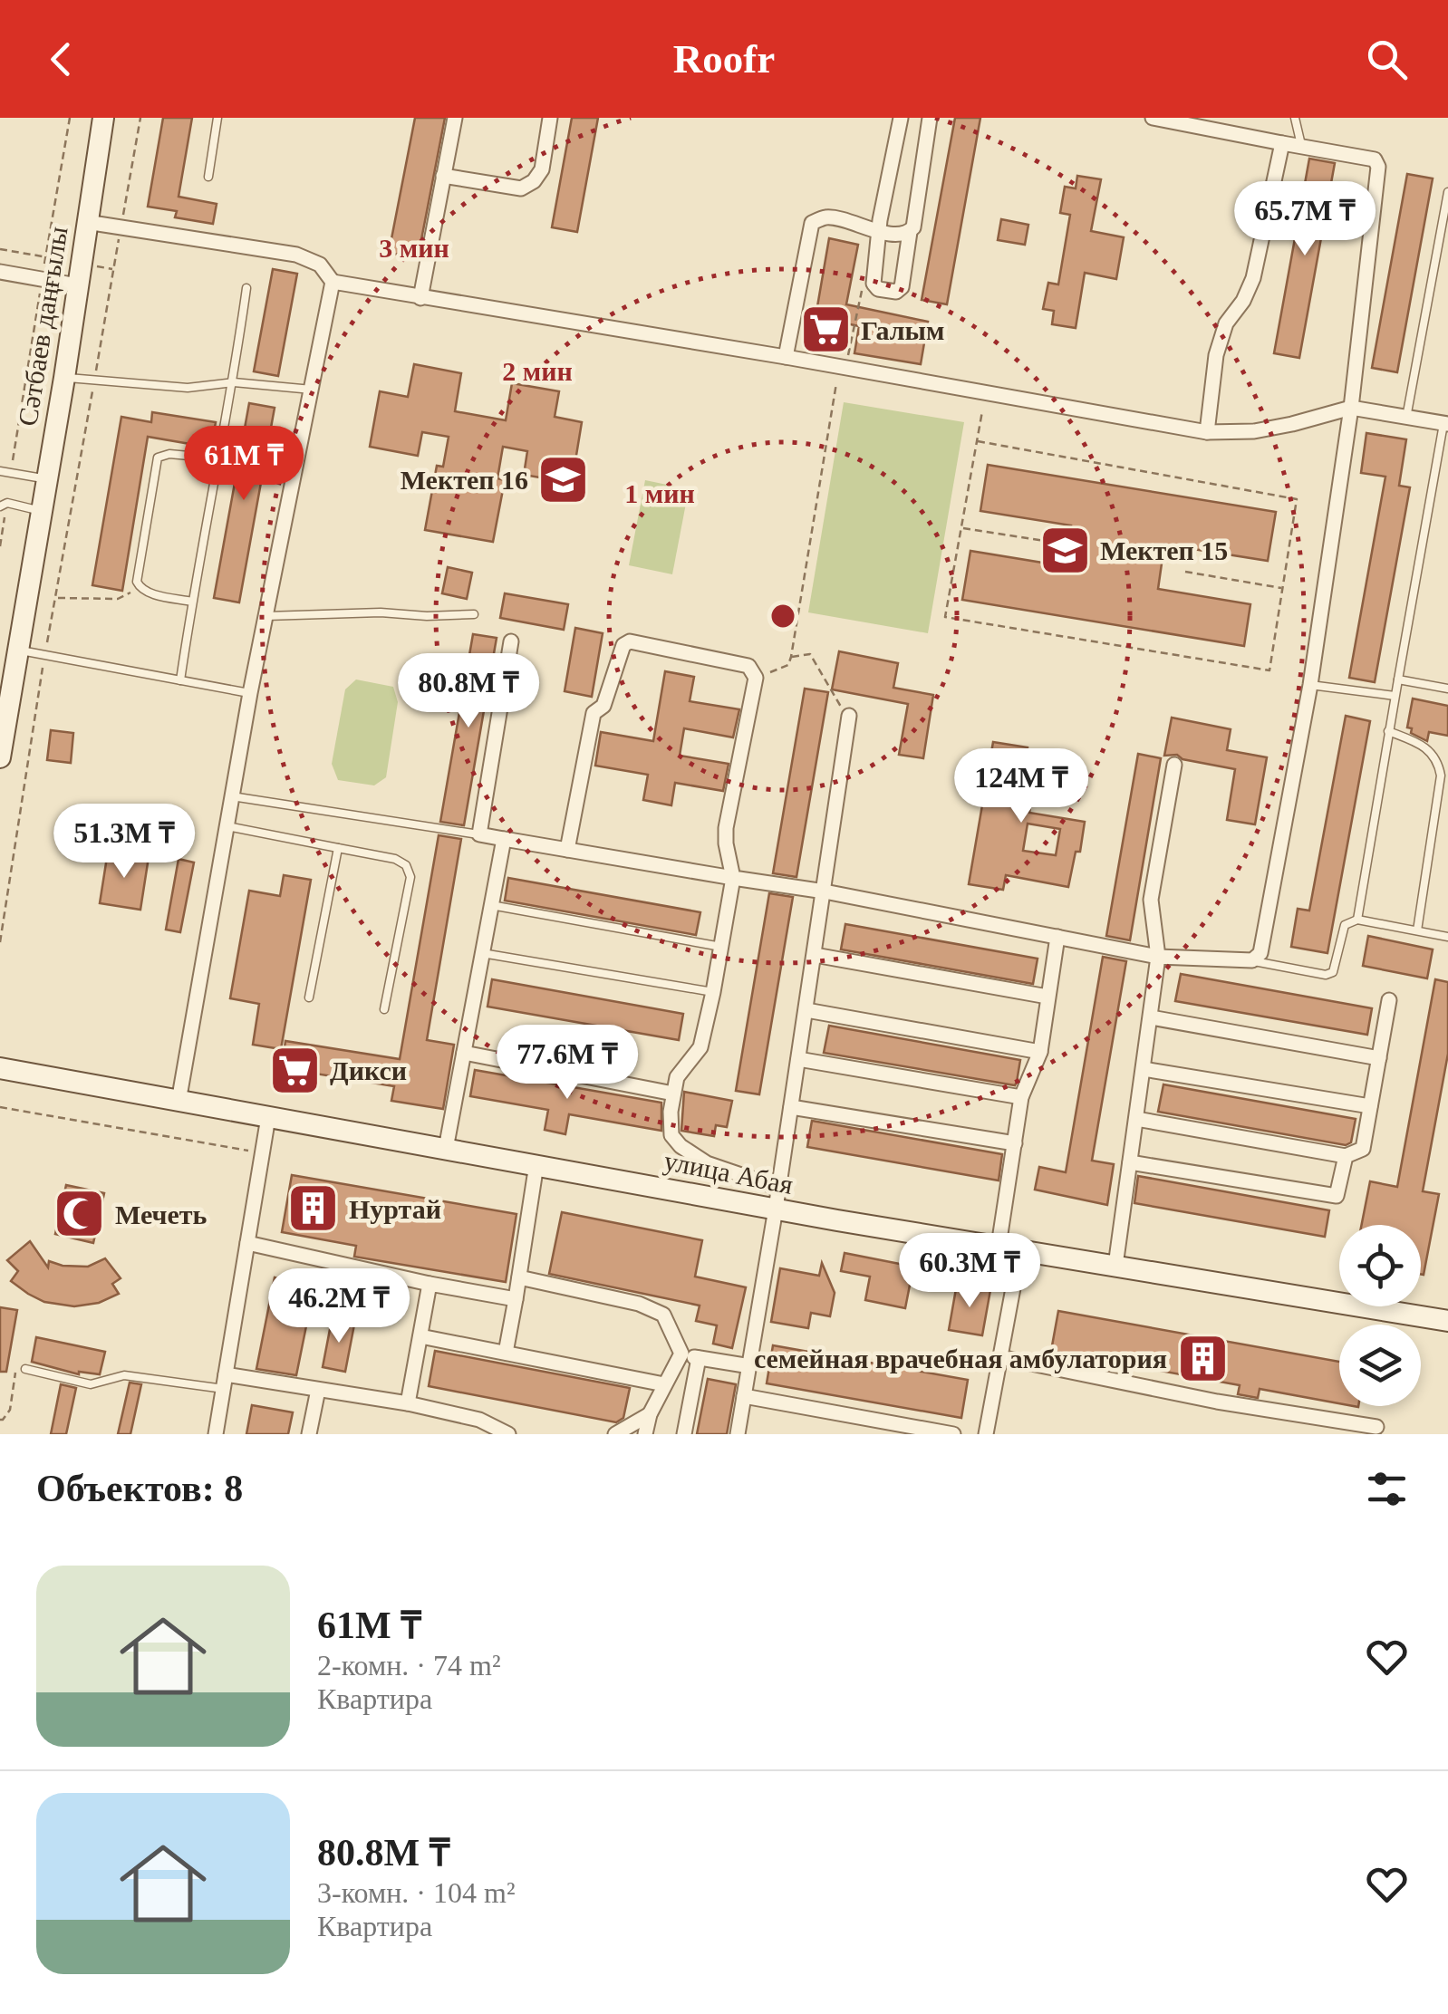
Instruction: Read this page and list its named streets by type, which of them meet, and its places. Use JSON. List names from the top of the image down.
{
  "streets": {
    "street": ["Сәтбаев даңғылы", "улица Абая"]
  },
  "places": {
    "supermarket": ["Галым", "Дикси"],
    "school or university": ["Мектеп 16", "Мектеп 15"],
    "building": ["Нуртай", "семейная врачебная амбулатория"],
    "mosque": ["Мечеть"]
  },
  "page": {
    "header": "Roofr",
    "price": [
      "65.7M ₸",
      "61M ₸",
      "80.8M ₸",
      "124M ₸",
      "51.3M ₸",
      "77.6M ₸",
      "60.3M ₸",
      "46.2M ₸"
    ],
    "heading": "Объектов: 8",
    "list": [
      {
        "name": "61M ₸",
        "note": "2-комн. · 74 m² · Квартира"
      },
      {
        "name": "80.8M ₸",
        "note": "3-комн. · 104 m² · Квартира"
      }
    ]
  },
  "rings": ["3 мин", "2 мин", "1 мин"]
}
